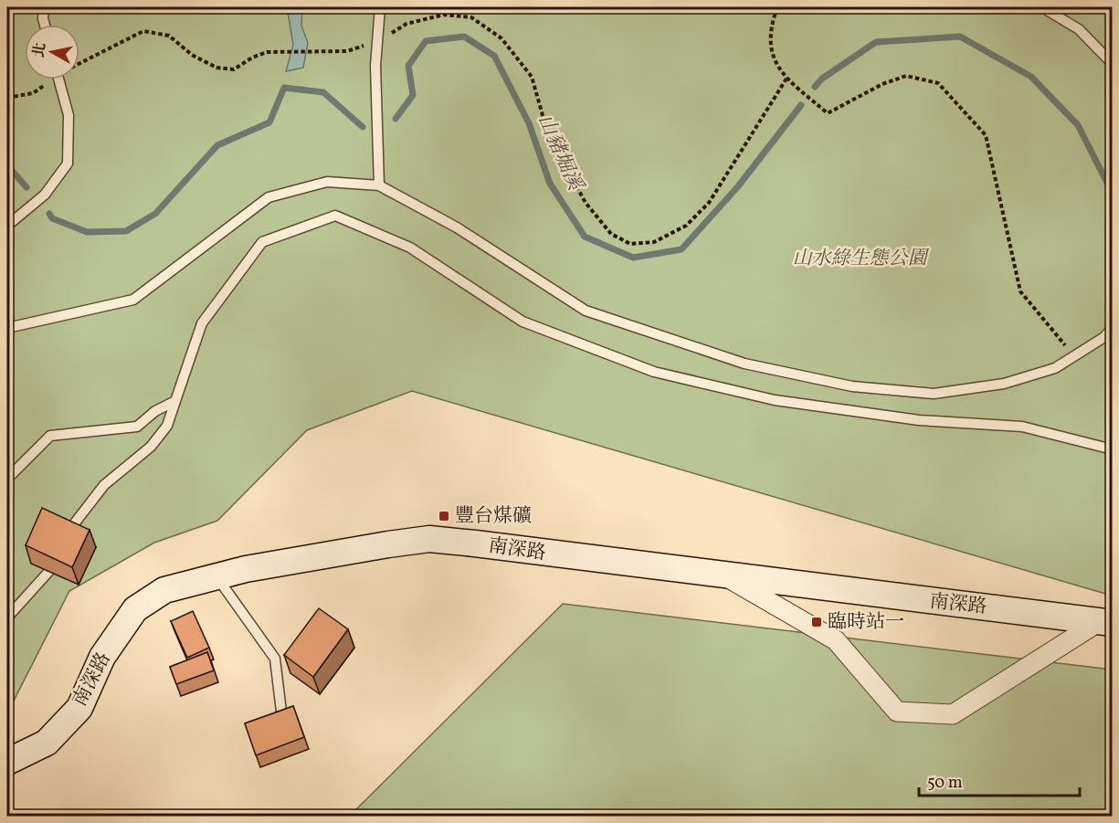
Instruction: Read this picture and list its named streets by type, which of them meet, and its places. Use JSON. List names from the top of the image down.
{
  "streets": {
    "main road": ["南深路"]
  },
  "water": ["山豬堀溪"],
  "parks": ["山水綠生態公園"],
  "places": {
    "transit": ["豐台煤礦", "臨時站一"]
  },
  "scale_bar": "50 m",
  "north": "left"
}
